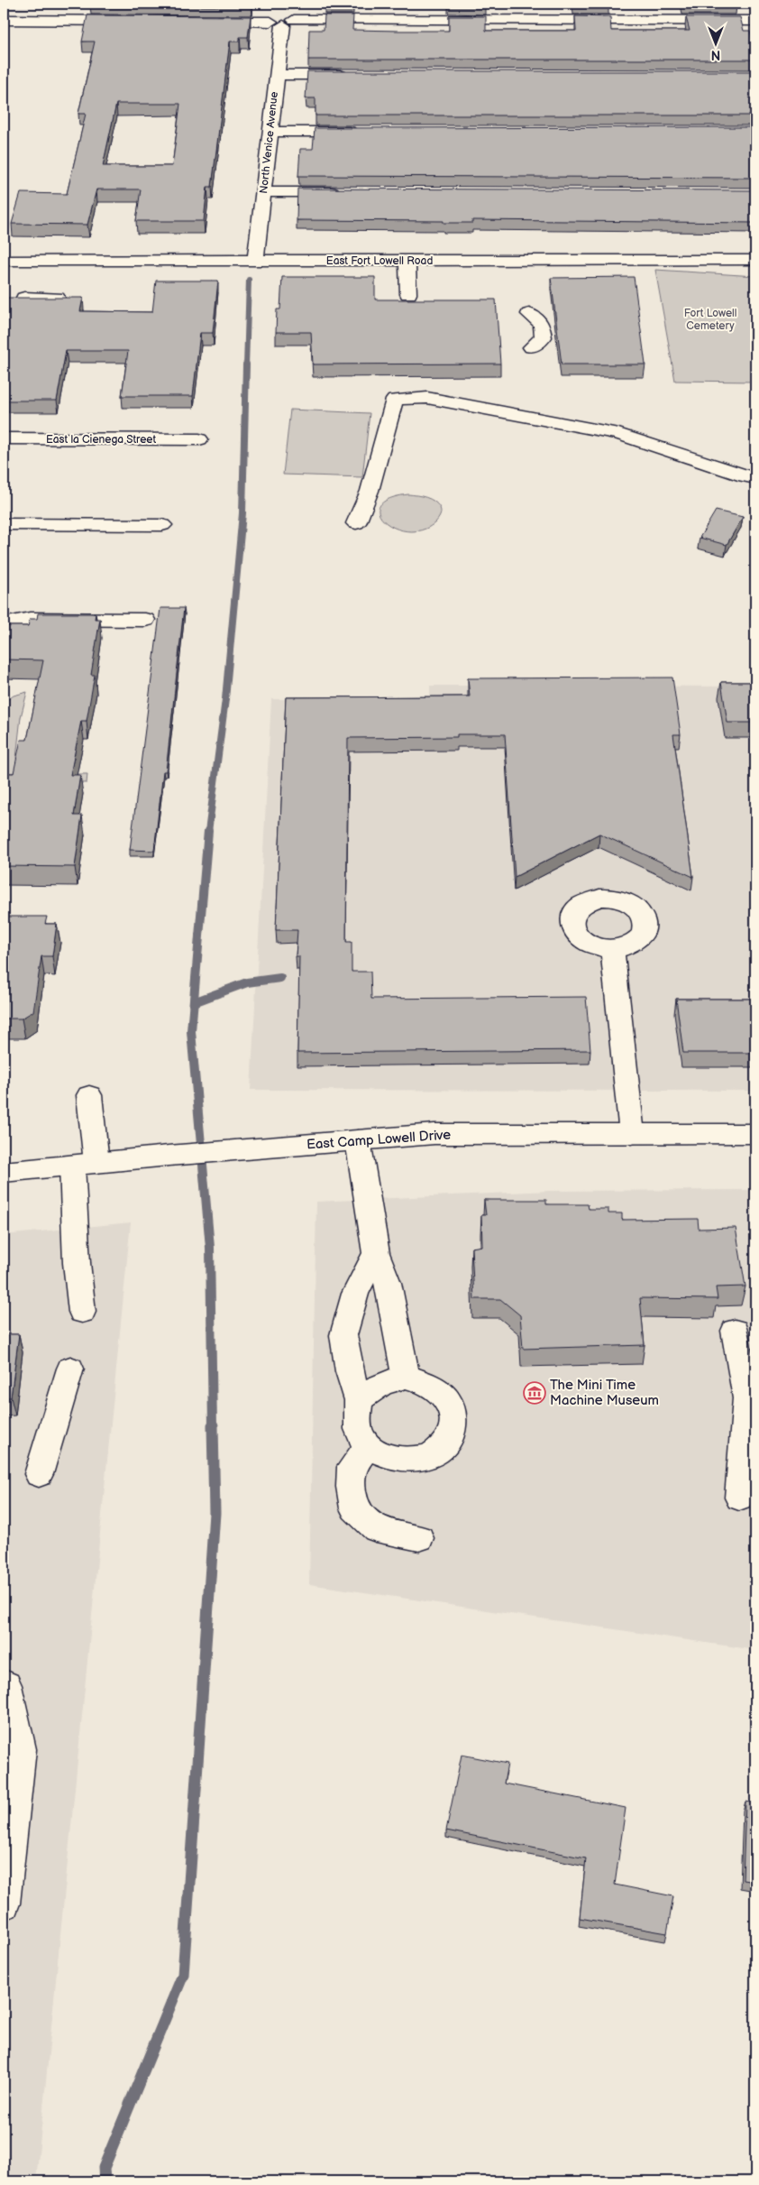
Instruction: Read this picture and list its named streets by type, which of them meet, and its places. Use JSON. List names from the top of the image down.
{
  "streets": {
    "street": [
      "North Venice Avenue",
      "East Fort Lowell Road",
      "East la Cienega Street",
      "East Camp Lowell Drive"
    ]
  },
  "crossings": [
    ["North Venice Avenue", "East Fort Lowell Road"]
  ],
  "parks": ["Fort Lowell Cemetery"],
  "places": {
    "museum": ["The Mini Time Machine Museum"]
  },
  "north": "bottom"
}
